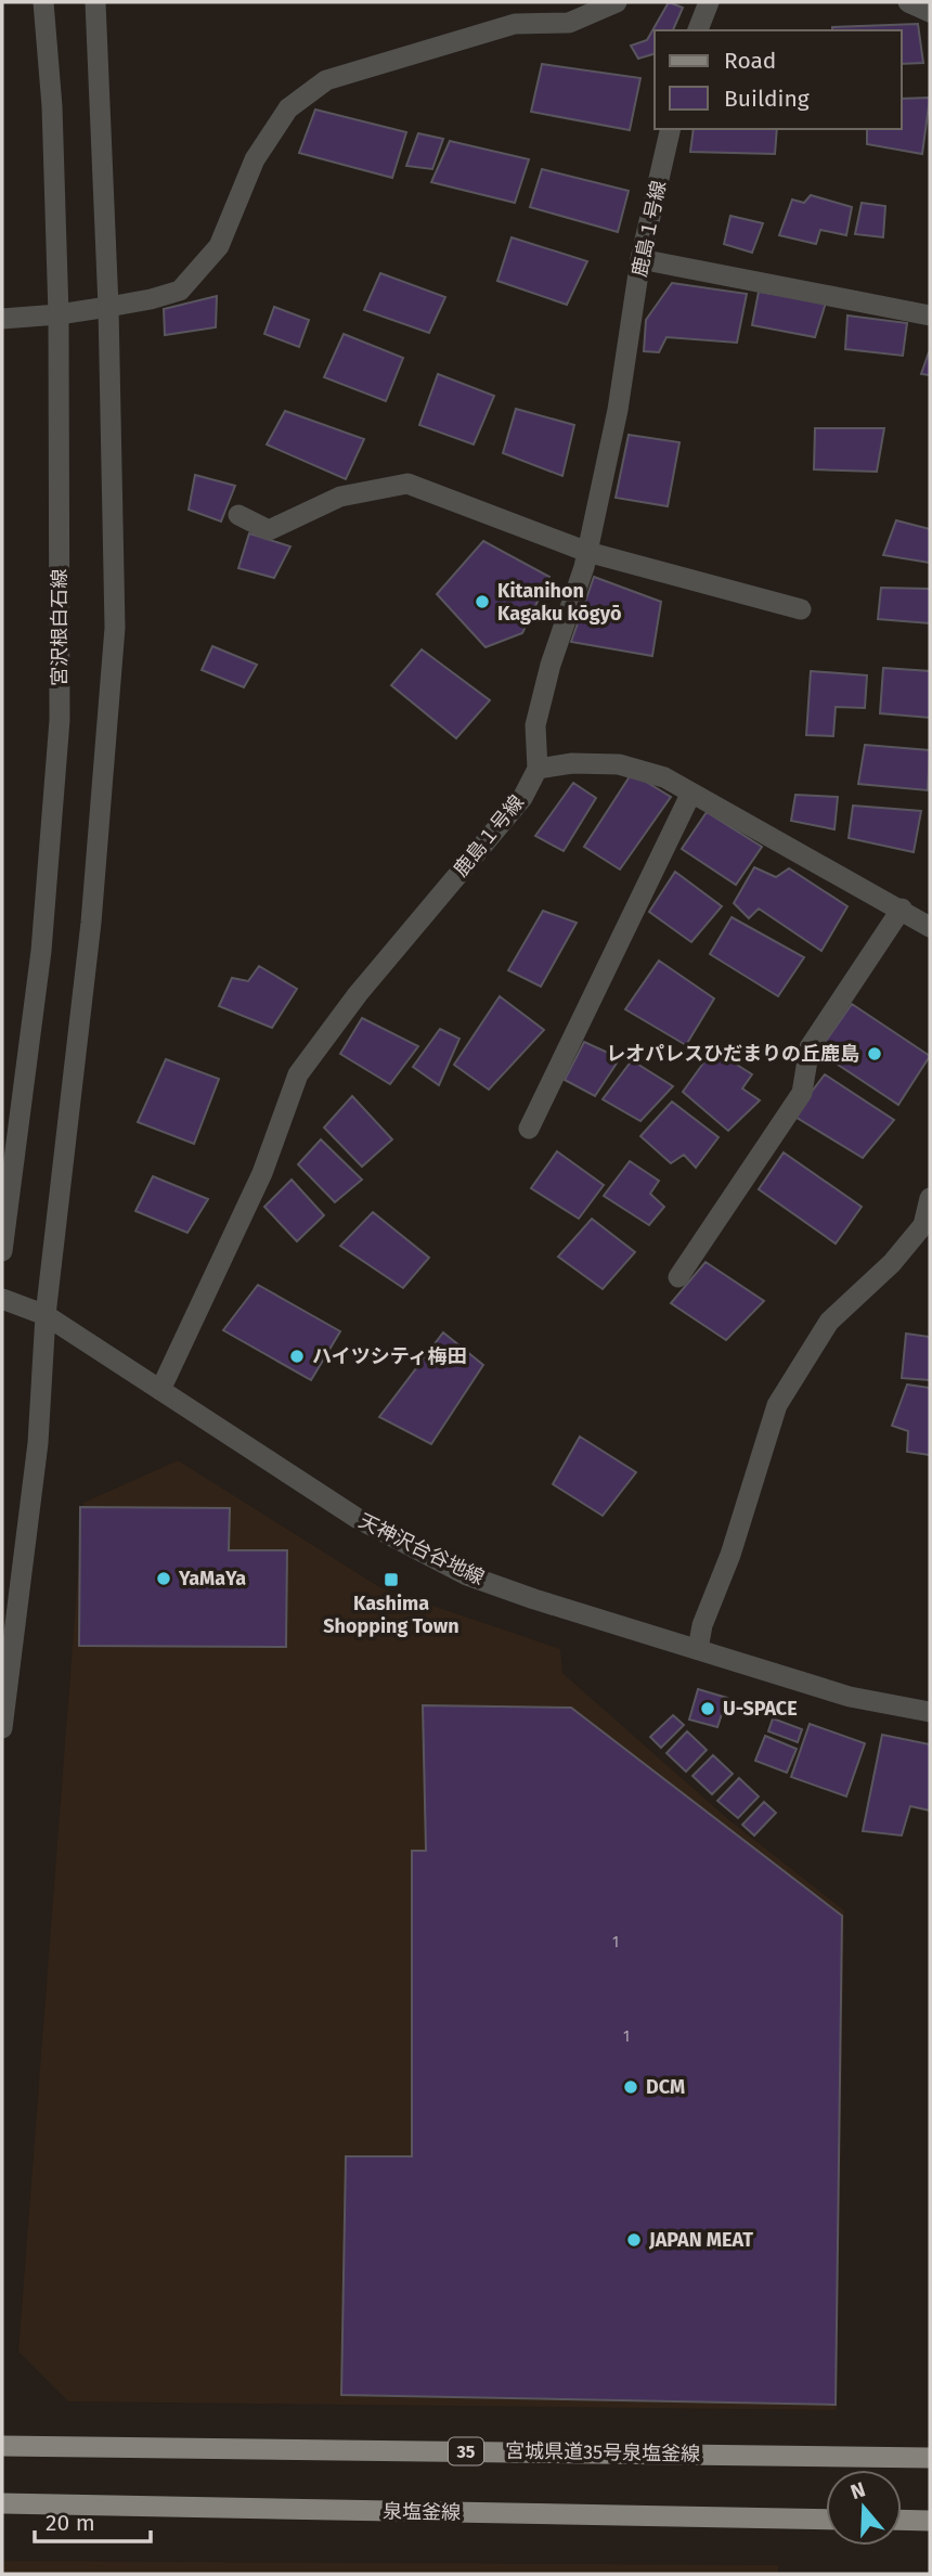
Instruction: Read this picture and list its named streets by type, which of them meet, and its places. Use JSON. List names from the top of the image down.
{
  "streets": {
    "main road": ["35", "宮城県道35号泉塩釜線", "泉塩釜線"],
    "street": ["鹿島１号線", "宮沢根白石線", "天神沢台谷地線"]
  },
  "crossings": [
    ["鹿島１号線", "天神沢台谷地線"]
  ],
  "places": {
    "other": [
      "Kitanihon Kagaku kōgyō",
      "レオパレスひだまりの丘鹿島",
      "ハイツシティ梅田",
      "YaMaYa",
      "U-SPACE",
      "DCM",
      "JAPAN MEAT"
    ],
    "transit": ["Kashima Shopping Town"]
  },
  "house_numbers": ["1", "1"],
  "legend": ["Road", "Building"],
  "scale_bar": "20 m",
  "north": "top"
}
